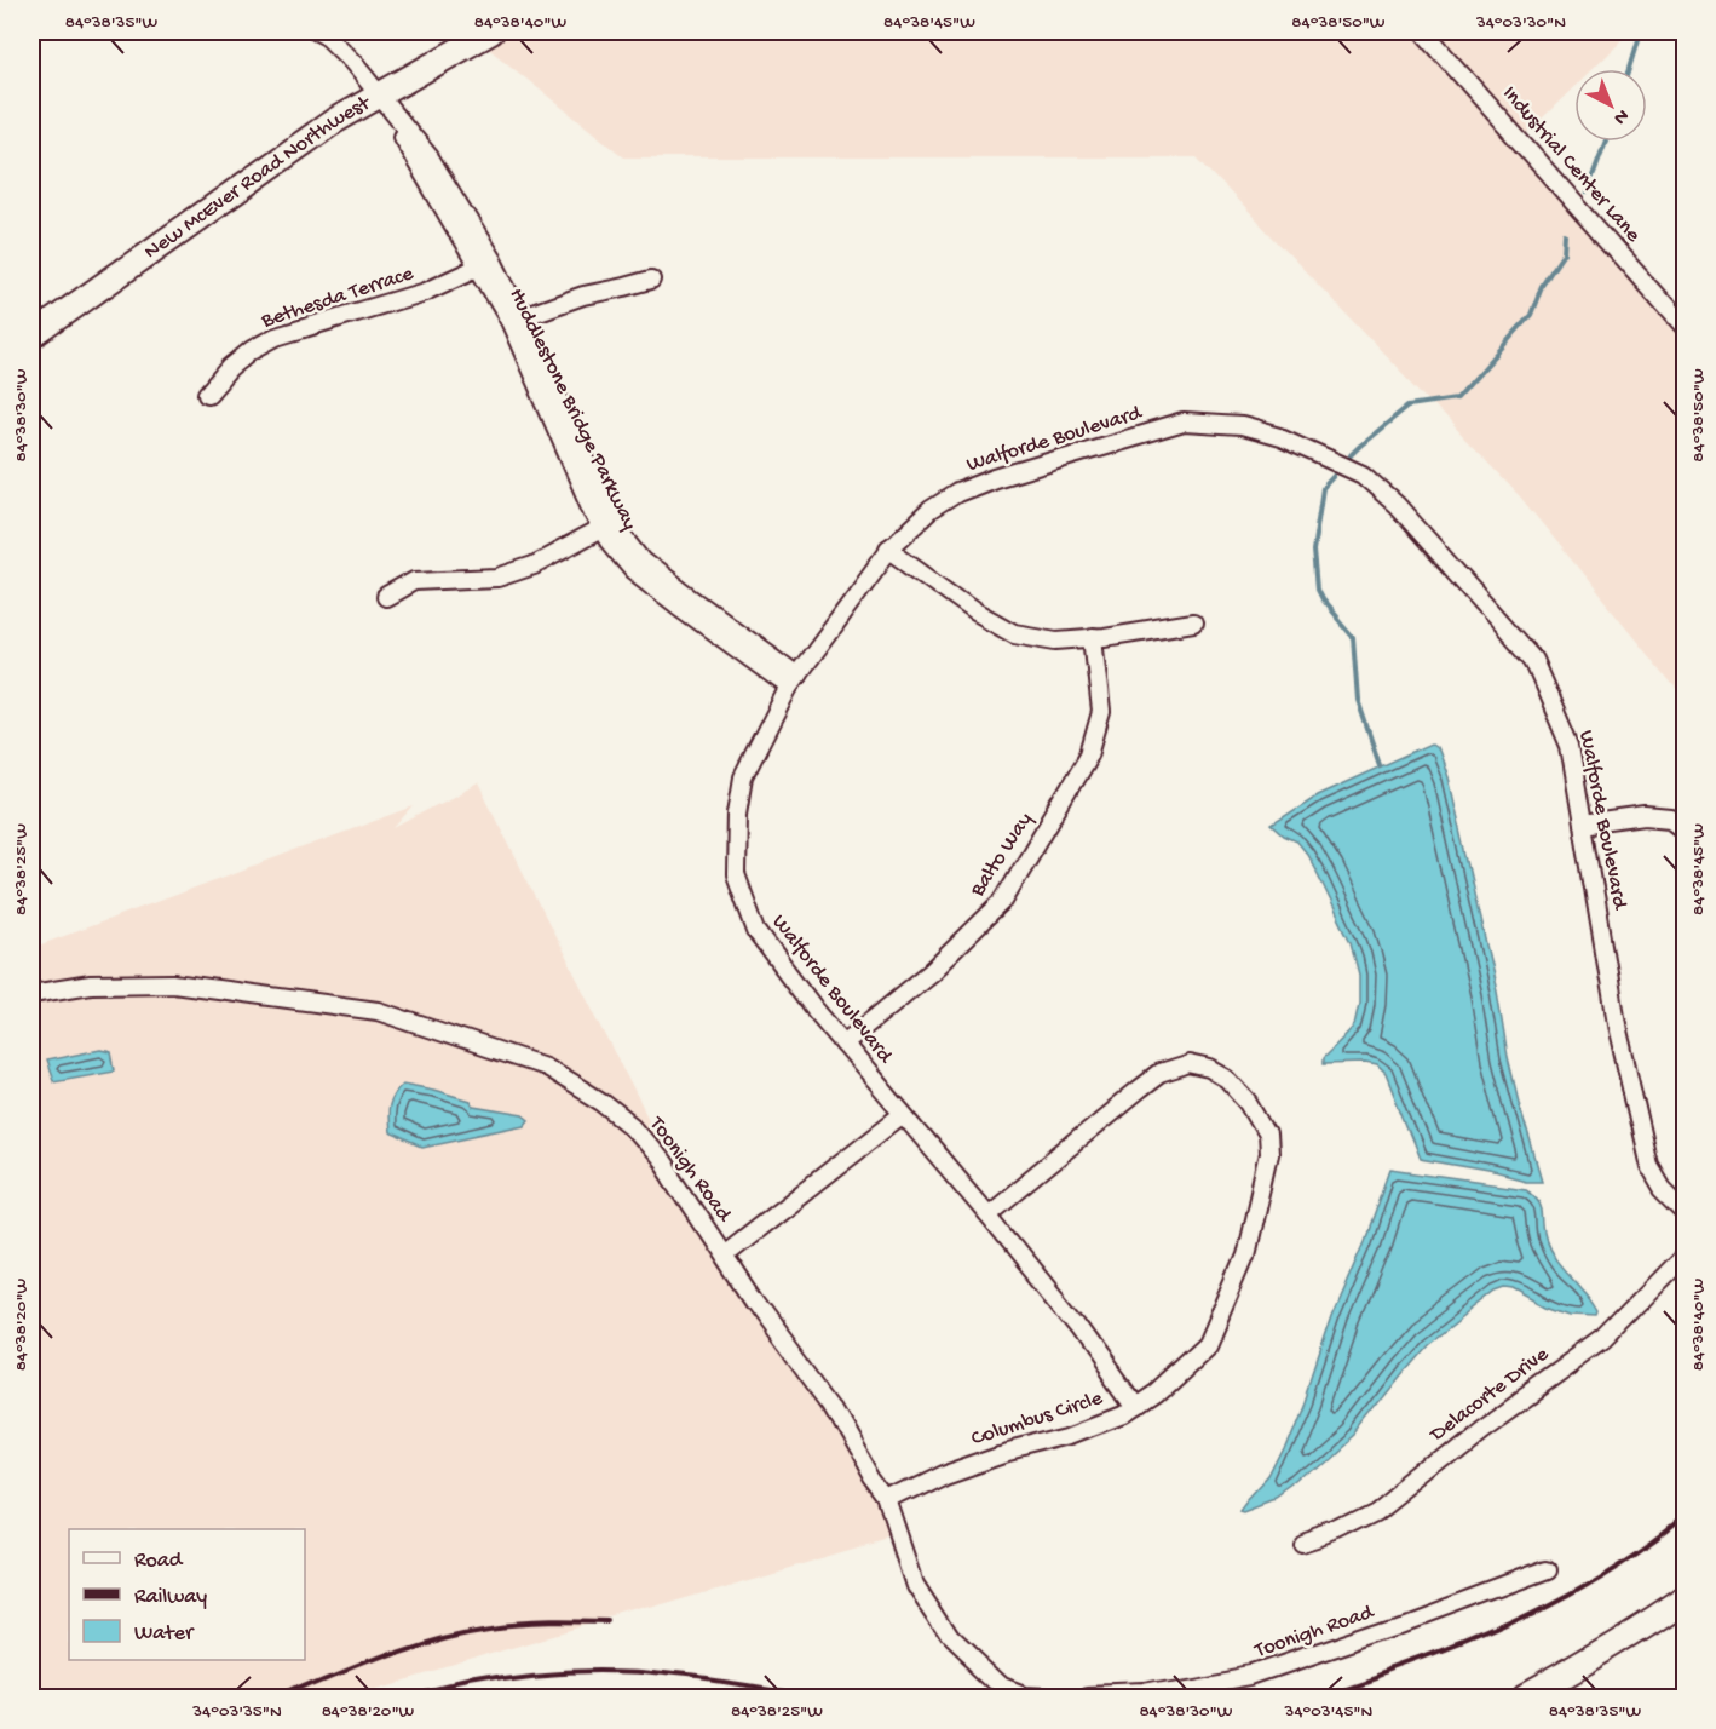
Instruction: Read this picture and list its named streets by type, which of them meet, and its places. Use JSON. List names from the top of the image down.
{
  "streets": {
    "street": [
      "Industrial Center Lane",
      "New McEver Road Northwest",
      "Bethesda Terrace",
      "Huddlestone Bridge Parkway",
      "Walforde Boulevard",
      "Balto Way",
      "Toonigh Road",
      "Delacorte Drive",
      "Columbus Circle"
    ]
  },
  "crossings": [
    ["New McEver Road Northwest", "Huddlestone Bridge Parkway"],
    ["Bethesda Terrace", "Huddlestone Bridge Parkway"],
    ["Huddlestone Bridge Parkway", "Walforde Boulevard"],
    ["Walforde Boulevard", "Balto Way"],
    ["Walforde Boulevard", "Columbus Circle"],
    ["Toonigh Road", "Columbus Circle"]
  ],
  "legend": ["Road", "Railway", "Water"],
  "north": "bottom right",
  "coordinates": [
    "84°38'35\"W",
    "84°38'40\"W",
    "84°38'45\"W",
    "84°38'50\"W",
    "34°03'30\"N",
    "84°38'30\"W",
    "84°38'25\"W",
    "84°38'20\"W",
    "34°03'35\"N",
    "34°03'45\"N"
  ]
}
